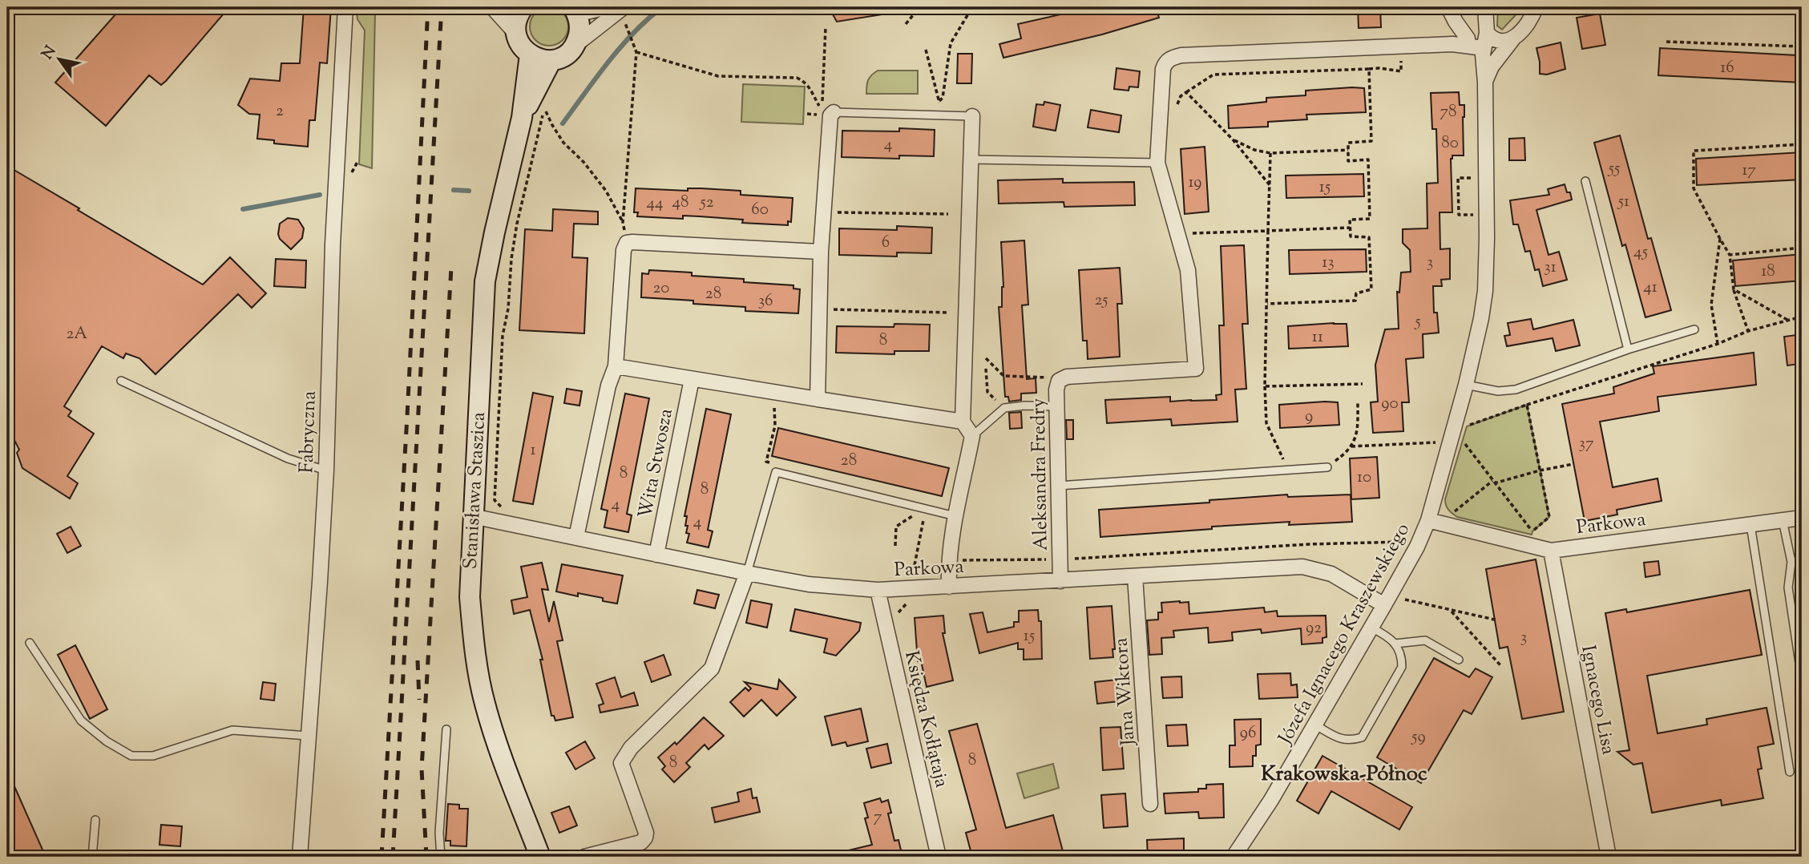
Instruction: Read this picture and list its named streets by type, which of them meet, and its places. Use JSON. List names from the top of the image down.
{
  "streets": {
    "street": [
      "Fabryczna",
      "Wita Stwosza",
      "Aleksandra Fredry",
      "Stanisława Staszica",
      "Parkowa",
      "Józefa Ignacego Kraszewskiego",
      "Jana Wiktora",
      "Ignacego Lisa",
      "Księdza Kołłątaja"
    ]
  },
  "crossings": [
    ["Wita Stwosza", "Parkowa"],
    ["Aleksandra Fredry", "Parkowa"],
    ["Stanisława Staszica", "Parkowa"],
    ["Parkowa", "Józefa Ignacego Kraszewskiego"],
    ["Parkowa", "Jana Wiktora"],
    ["Parkowa", "Ignacego Lisa"],
    ["Parkowa", "Księdza Kołłątaja"]
  ],
  "districts": ["Krakowska-Północ"],
  "house_numbers": [
    "16",
    "2",
    "78",
    "80",
    "4",
    "55",
    "17",
    "19",
    "15",
    "51",
    "48",
    "52",
    "44",
    "60",
    "6",
    "45",
    "13",
    "3",
    "31",
    "18",
    "41",
    "20",
    "28",
    "25",
    "36",
    "5",
    "2A",
    "11",
    "8",
    "90",
    "9",
    "37",
    "1",
    "28",
    "8",
    "10",
    "8",
    "4",
    "4",
    "92",
    "15",
    "3",
    "96",
    "59",
    "8",
    "8",
    "7"
  ],
  "north": "top left"
}
